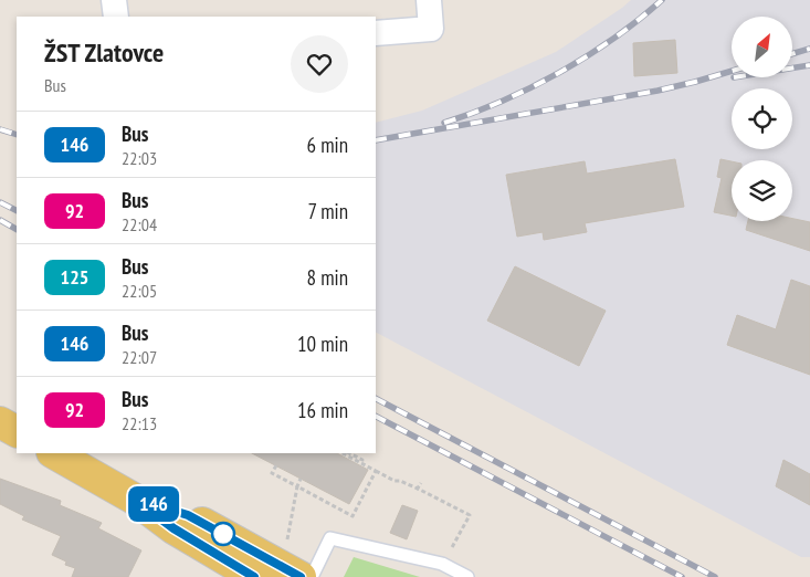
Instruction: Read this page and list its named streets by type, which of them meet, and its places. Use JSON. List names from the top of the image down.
{
  "lines": ["bus line 146"],
  "north": "top right",
  "page": {
    "on_map": "146",
    "heading": ["ŽST Zlatovce", "Bus"],
    "list": [
      {
        "mark": "146",
        "name": "Bus",
        "note": "22:03",
        "value": "6 min"
      },
      {
        "mark": "92",
        "name": "Bus",
        "note": "22:04",
        "value": "7 min"
      },
      {
        "mark": "125",
        "name": "Bus",
        "note": "22:05",
        "value": "8 min"
      },
      {
        "mark": "146",
        "name": "Bus",
        "note": "22:07",
        "value": "10 min"
      },
      {
        "mark": "92",
        "name": "Bus",
        "note": "22:13",
        "value": "16 min"
      }
    ]
  }
}
